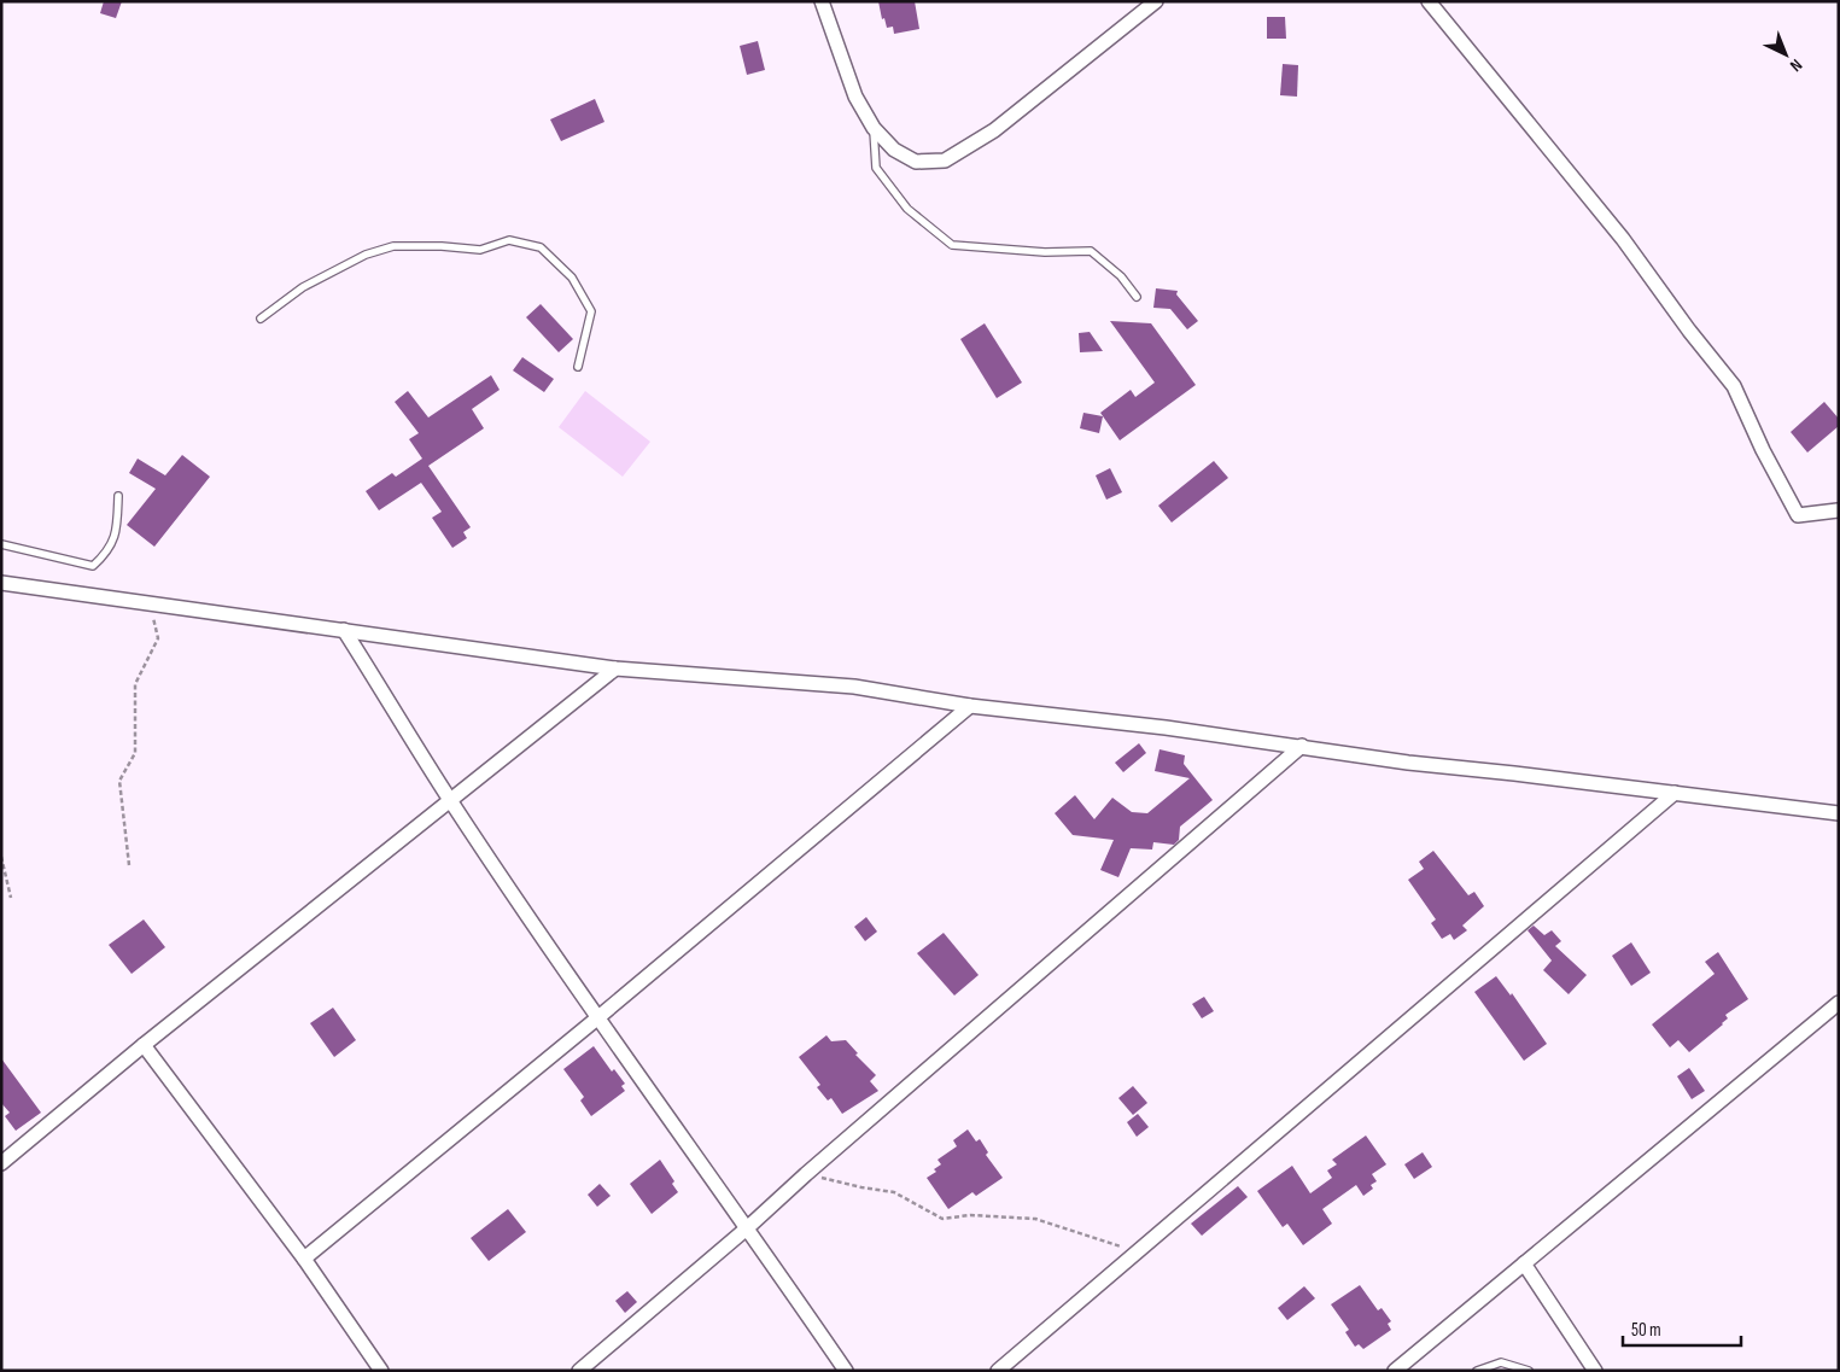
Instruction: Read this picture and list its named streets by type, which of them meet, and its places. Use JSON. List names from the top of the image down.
{
  "scale_bar": "50 m",
  "north": "bottom right"
}
